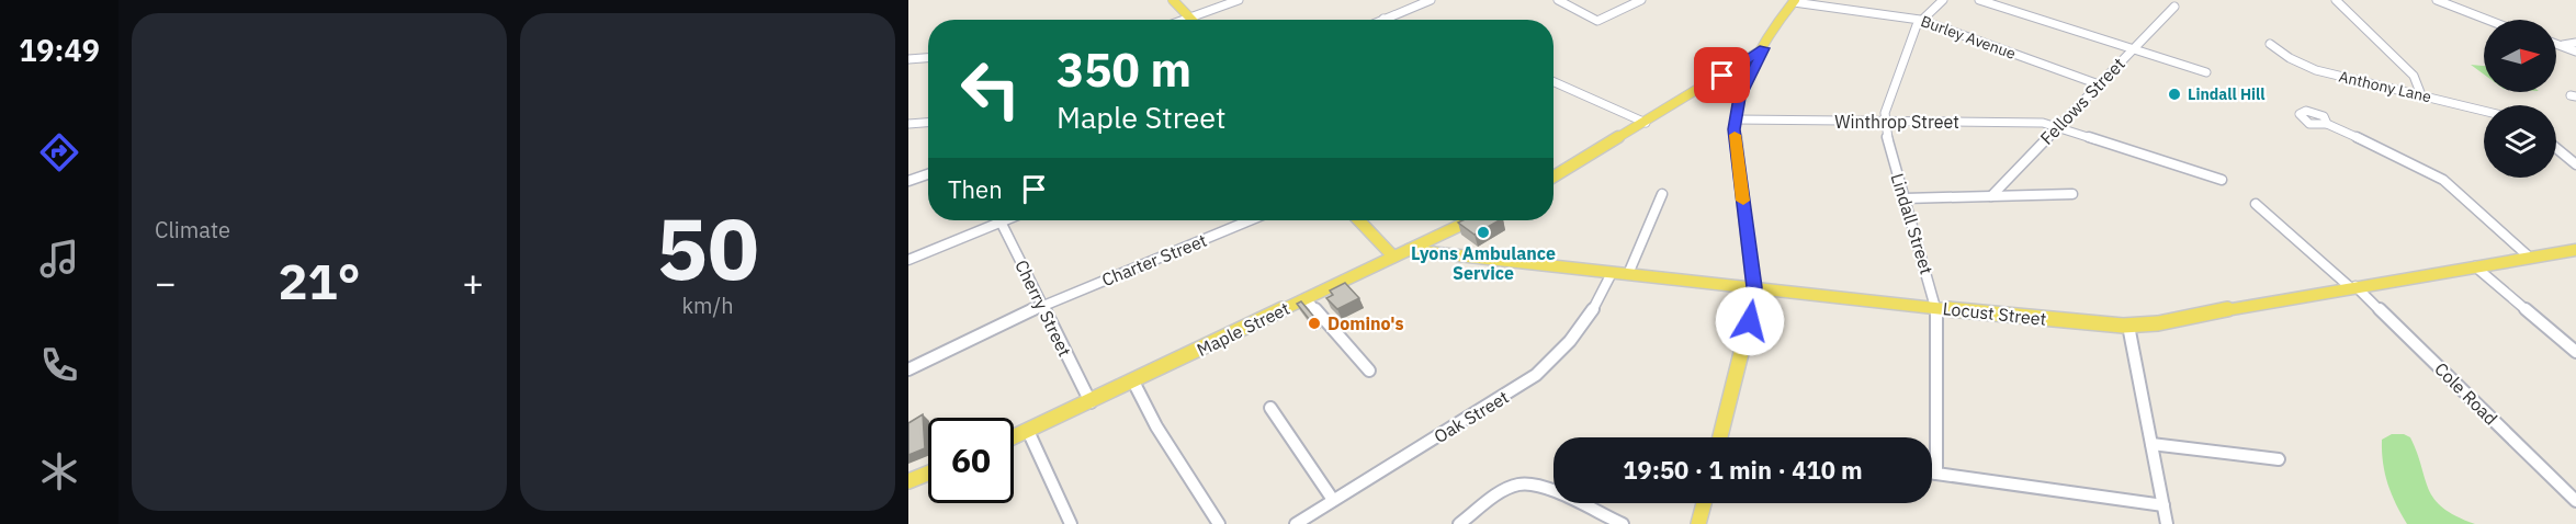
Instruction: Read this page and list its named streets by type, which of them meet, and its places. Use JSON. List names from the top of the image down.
{
  "streets": {
    "main road": ["Locust Street", "Maple Street"],
    "street": [
      "Burley Avenue",
      "Anthony Lane",
      "Fellows Street",
      "Winthrop Street",
      "Lindall Street",
      "Charter Street",
      "Cherry Street",
      "Cole Road",
      "Oak Street"
    ]
  },
  "crossings": [
    ["Burley Avenue", "Fellows Street"],
    ["Burley Avenue", "Lindall Street"],
    ["Fellows Street", "Winthrop Street"],
    ["Winthrop Street", "Lindall Street"],
    ["Lindall Street", "Locust Street"],
    ["Charter Street", "Cherry Street"],
    ["Cherry Street", "Maple Street"],
    ["Locust Street", "Maple Street"],
    ["Locust Street", "Cole Road"],
    ["Locust Street", "Oak Street"]
  ],
  "places": ["Lindall Hill", "Lyons Ambulance Service", "Domino's"],
  "north": "right",
  "page": {
    "tabs": "19:49",
    "tile": [
      "Climate",
      ["50", "km/h"]
    ],
    "turn": ["350 m", "Maple Street"],
    "then": "Then",
    "heat": ["−", "21°", "+"],
    "limit": "60",
    "trip": "19:50 · 1 min · 410 m"
  }
}
